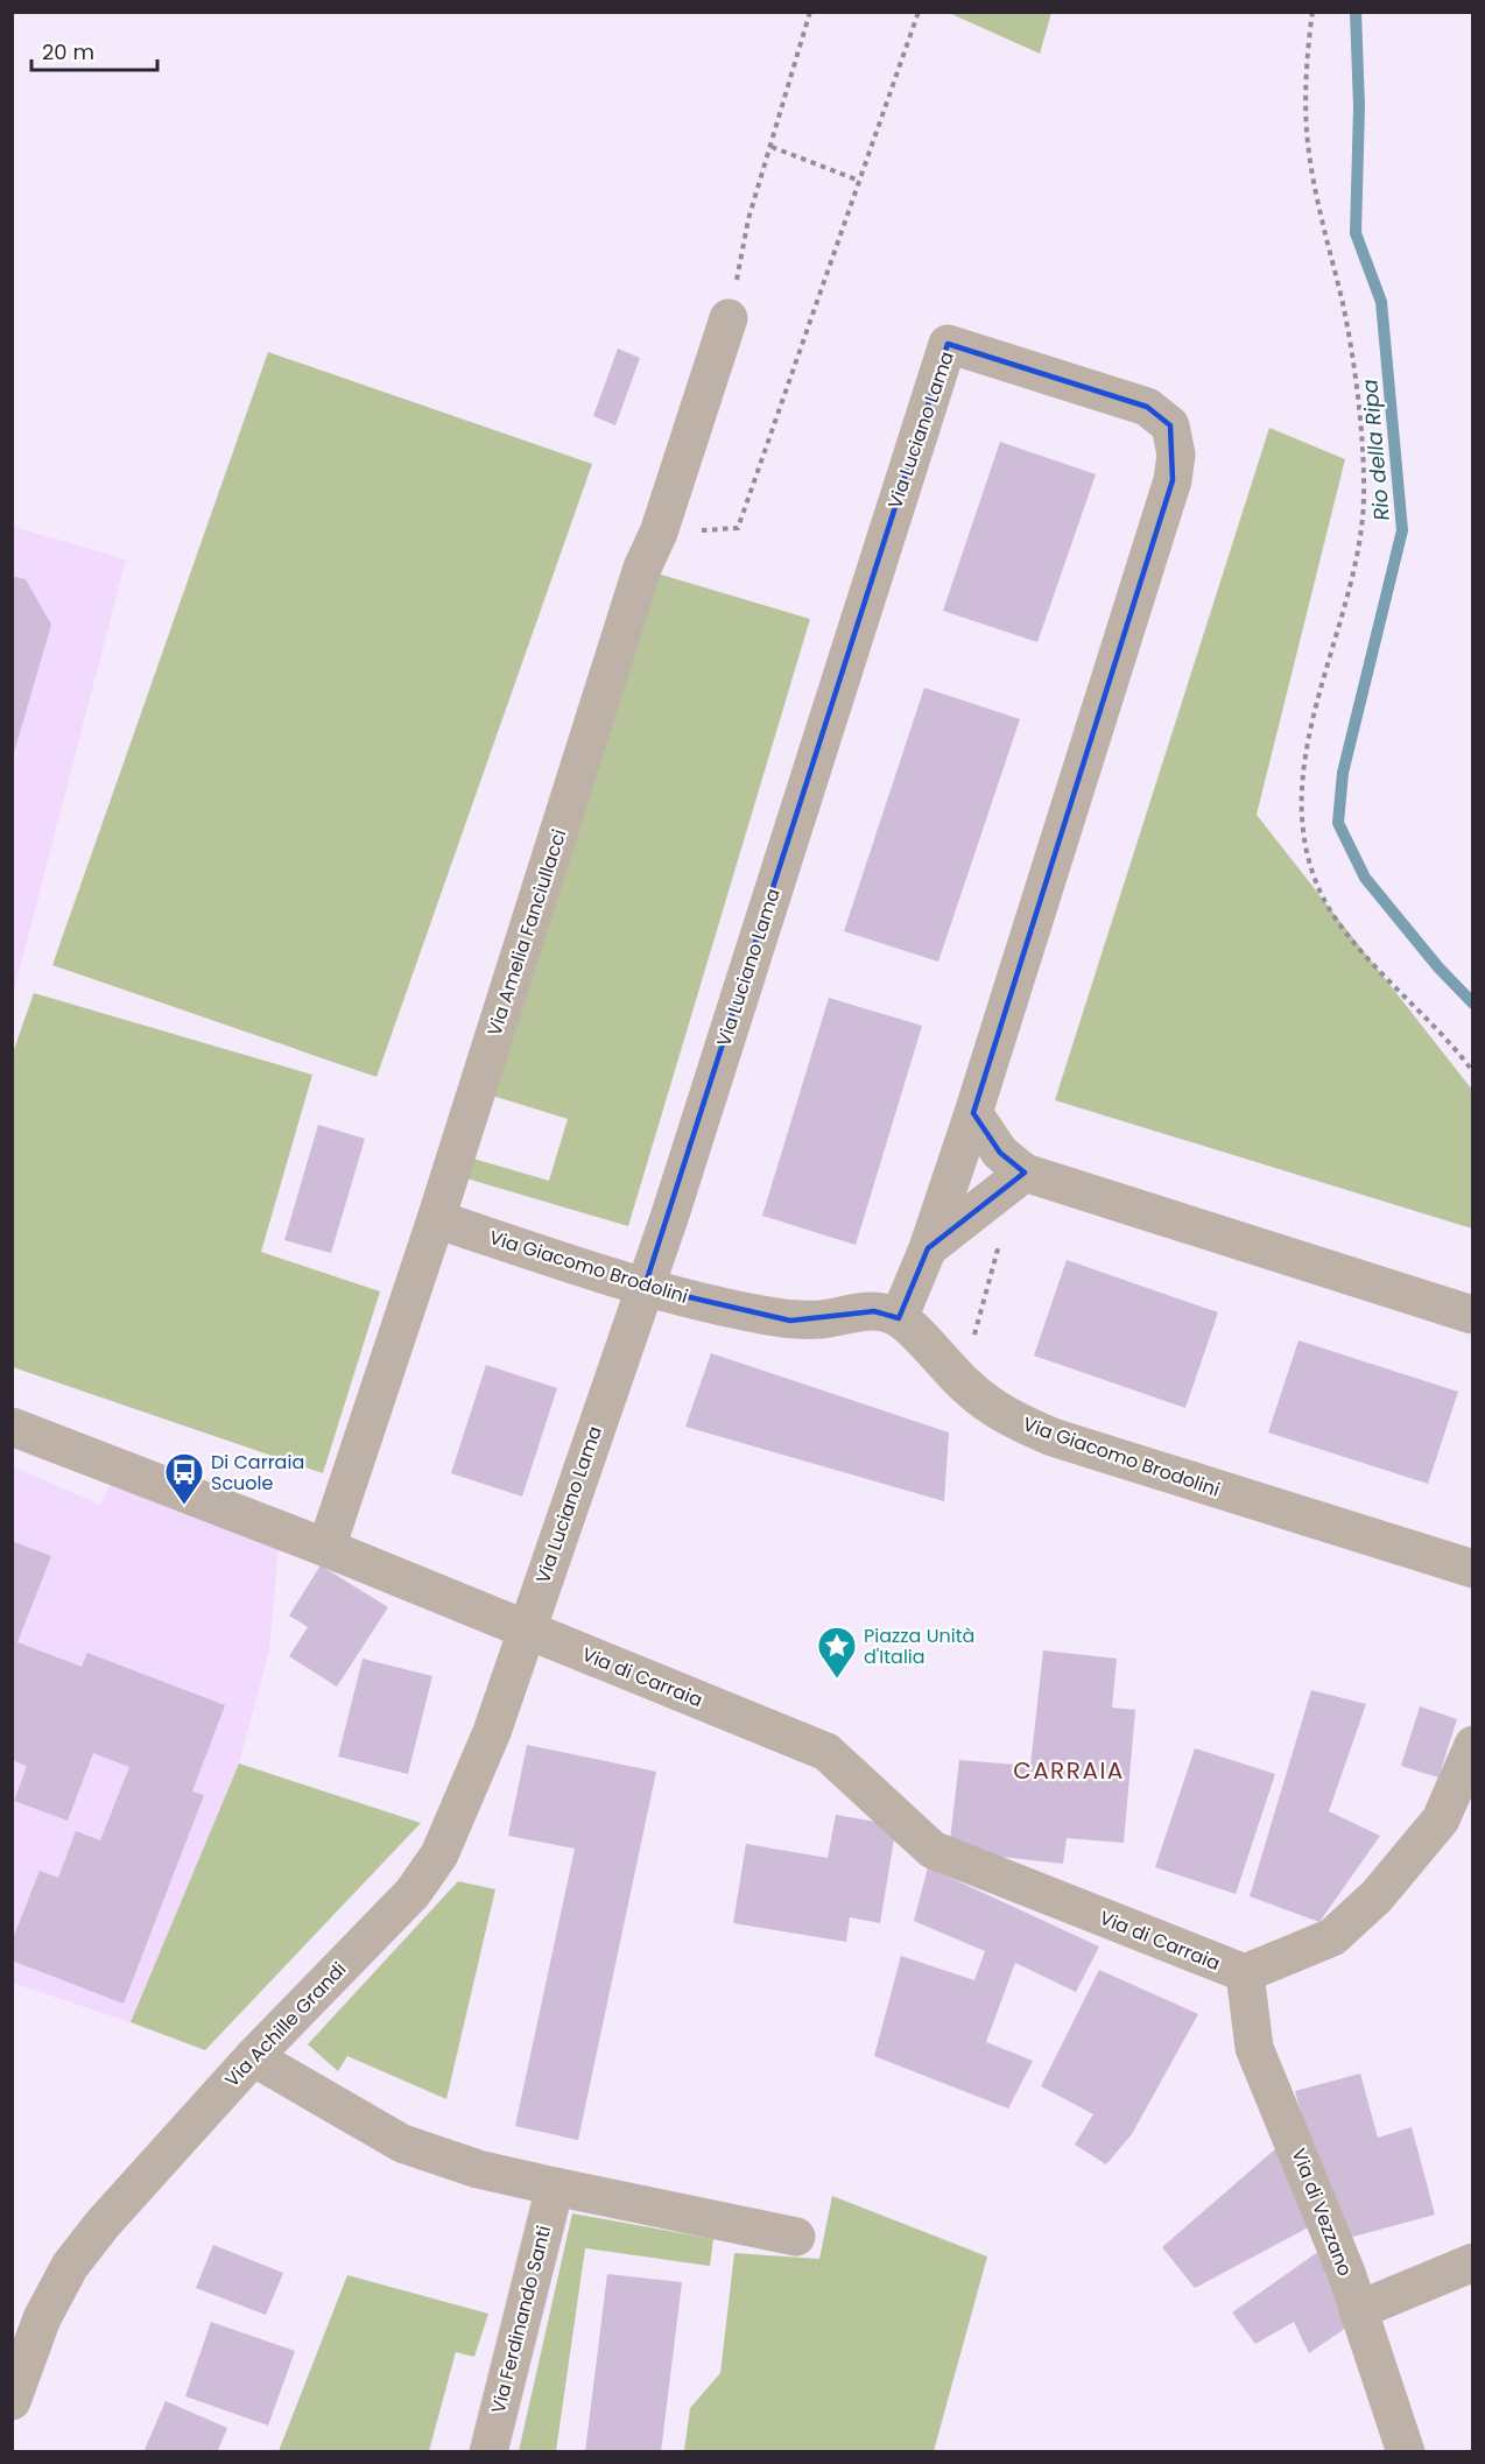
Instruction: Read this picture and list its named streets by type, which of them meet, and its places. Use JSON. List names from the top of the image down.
{
  "streets": {
    "street": [
      "Via Luciano Lama",
      "Via Amelia Fanciullacci",
      "Via Giacomo Brodolini",
      "Via di Carraia",
      "Via Achille Grandi",
      "Via di Vezzano",
      "Via Ferdinando Santi"
    ]
  },
  "crossings": [
    ["Via Luciano Lama", "Via Giacomo Brodolini"],
    ["Via Luciano Lama", "Via di Carraia"],
    ["Via Luciano Lama", "Via Achille Grandi"],
    ["Via Amelia Fanciullacci", "Via Giacomo Brodolini"],
    ["Via Amelia Fanciullacci", "Via di Carraia"],
    ["Via di Carraia", "Via Achille Grandi"],
    ["Via di Carraia", "Via di Vezzano"]
  ],
  "districts": ["CARRAIA"],
  "water": ["Rio della Ripa"],
  "places": {
    "bus stop": ["Di Carraia Scuole"],
    "place": ["Piazza Unità d'Italia"]
  },
  "scale_bar": "20 m"
}
